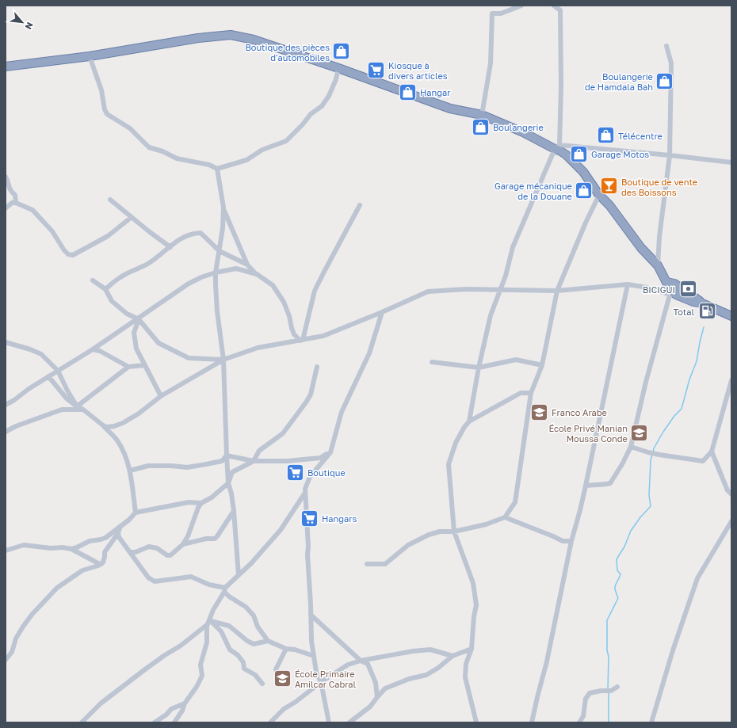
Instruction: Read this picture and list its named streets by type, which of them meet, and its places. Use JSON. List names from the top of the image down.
{
  "places": {
    "shop": [
      "Boutique des pièces d'automobiles",
      "Boulangerie de Hamdala Bah",
      "Hangar",
      "Boulangerie",
      "Télécentre",
      "Garage Motos",
      "Garage mécanique de la Douane"
    ],
    "supermarket": ["Kiosque à divers articles", "Boutique", "Hangars"],
    "bar": ["Boutique de vente des Boissons"],
    "bank": ["BICIGUI"],
    "fuel station": ["Total"],
    "school or university": ["Franco Arabe", "École Privé Manian Moussa Conde", "École Primaire Amilcar Cabral"]
  },
  "north": "bottom right"
}
